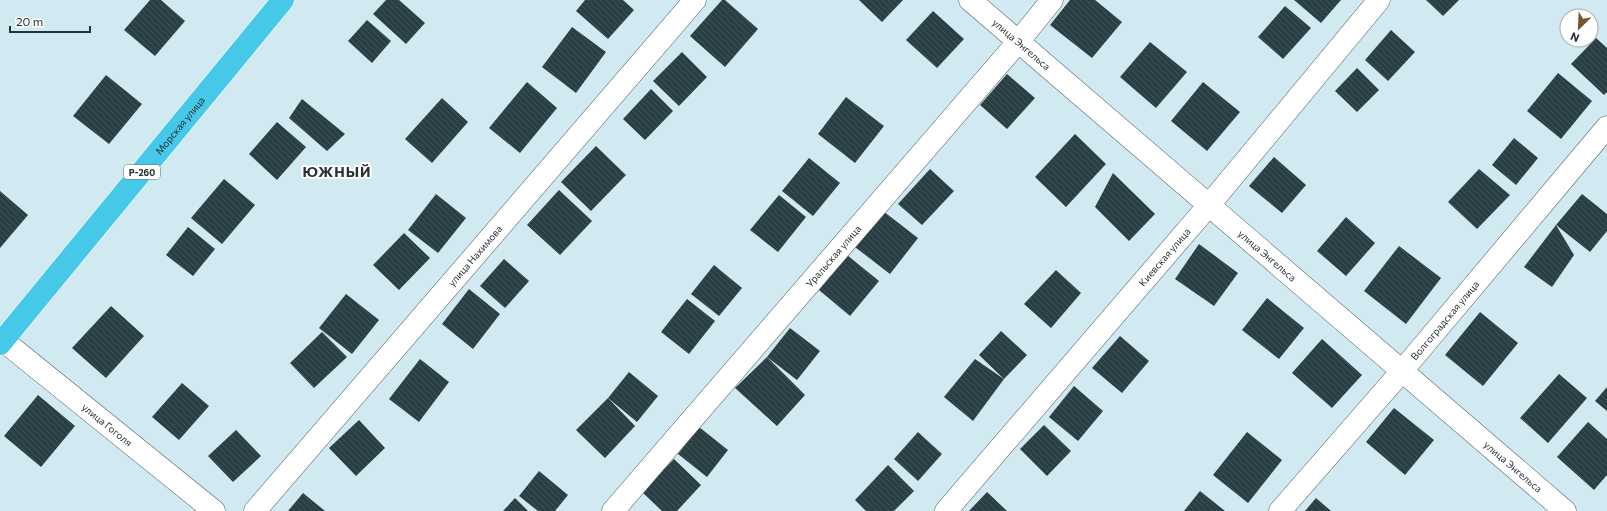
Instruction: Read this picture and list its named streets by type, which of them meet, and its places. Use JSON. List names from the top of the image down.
{
  "streets": {
    "highway": ["Морская улица", "Р-260"],
    "street": [
      "улица Энгельса",
      "улица Нахимова",
      "Уральская улица",
      "Киевская улица",
      "Волгоградская улица",
      "улица Гоголя"
    ]
  },
  "crossings": [
    ["улица Энгельса", "Уральская улица"],
    ["улица Энгельса", "Киевская улица"],
    ["улица Энгельса", "Волгоградская улица"],
    ["Морская улица", "улица Гоголя"]
  ],
  "districts": ["ЮЖНЫЙ"],
  "scale_bar": "20 m",
  "north": "bottom left"
}
